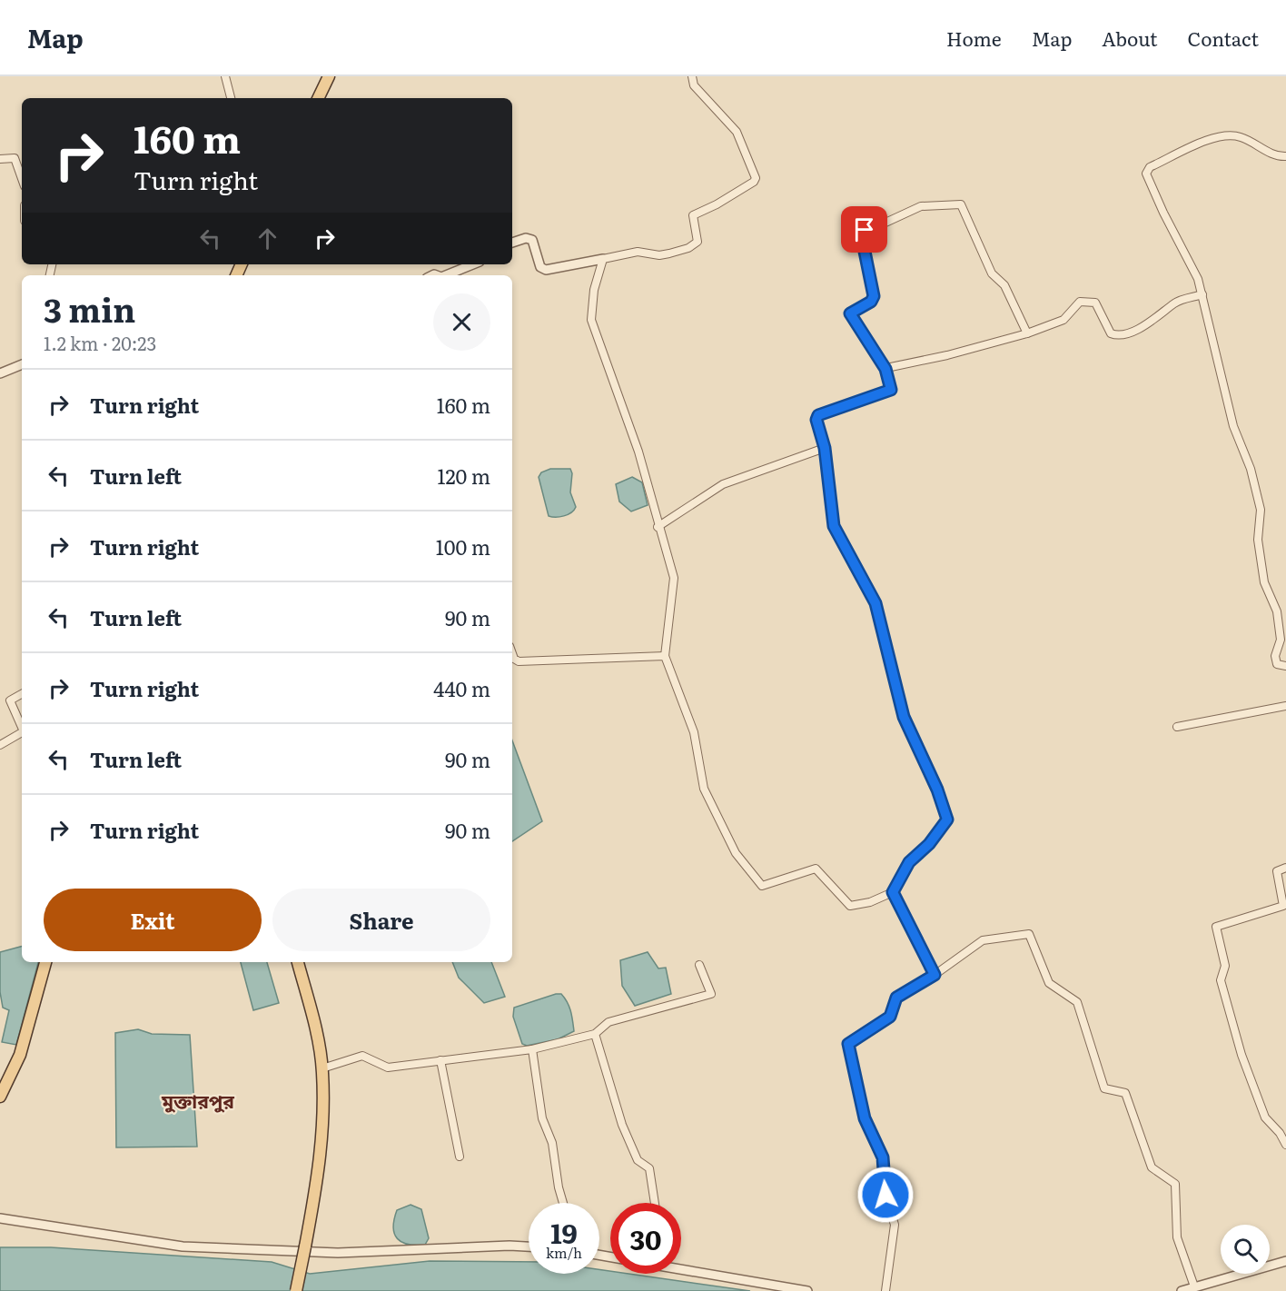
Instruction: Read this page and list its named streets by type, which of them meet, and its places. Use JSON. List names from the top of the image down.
{
  "districts": ["মুক্তারপুর"],
  "page": {
    "header": "Map",
    "nav": [
      "Home",
      "Map",
      "About",
      "Contact"
    ],
    "turn": ["160 m", "Turn right"],
    "heading": ["3 min", "1.2 km · 20:23"],
    "list": [
      {
        "name": "Turn right",
        "value": "160 m"
      },
      {
        "name": "Turn left",
        "value": "120 m"
      },
      {
        "name": "Turn right",
        "value": "100 m"
      },
      {
        "name": "Turn left",
        "value": "90 m"
      },
      {
        "name": "Turn right",
        "value": "440 m"
      },
      {
        "name": "Turn left",
        "value": "90 m"
      },
      {
        "name": "Turn right",
        "value": "90 m"
      }
    ],
    "buttons": ["Exit", "Share"],
    "speed": "19 km/h",
    "limit": "30"
  }
}
